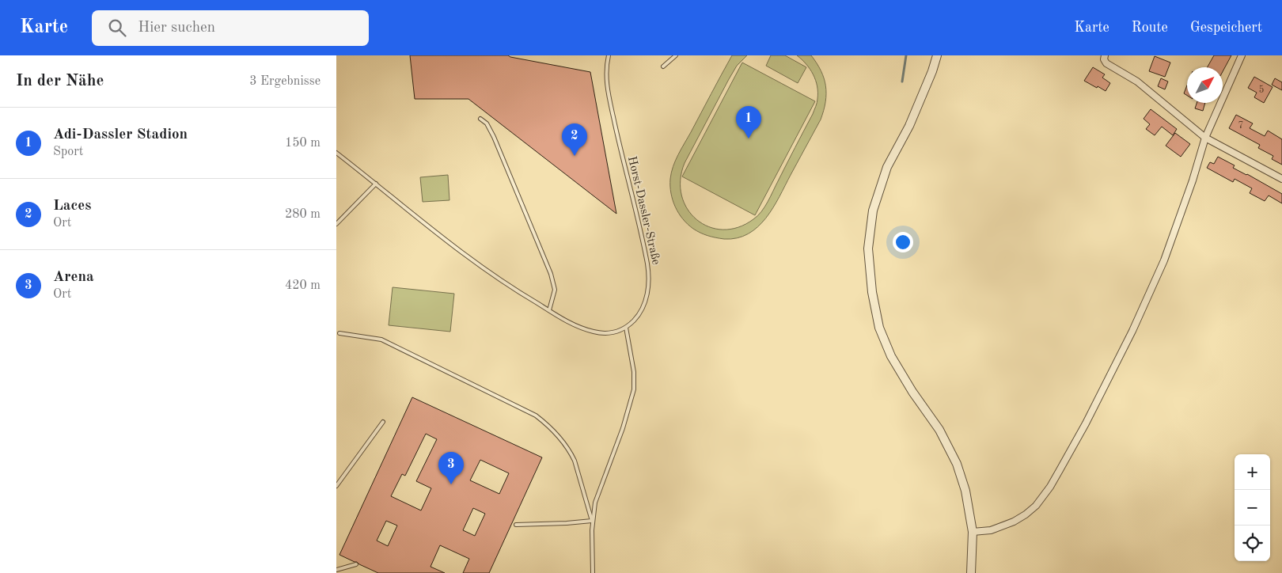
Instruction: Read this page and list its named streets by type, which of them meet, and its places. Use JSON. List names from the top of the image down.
{
  "streets": {
    "lane": ["Horst-Dassler-Straße"]
  },
  "house_numbers": ["5", "7"],
  "north": "top right",
  "page": {
    "header": "Karte",
    "search": "Hier suchen",
    "nav": ["Karte", "Route", "Gespeichert"],
    "heading": ["In der Nähe", "3 Ergebnisse"],
    "pins": ["1", "2", "3"],
    "list": [
      {
        "mark": "1",
        "name": "Adi-Dassler Stadion",
        "note": "Sport",
        "value": "150 m"
      },
      {
        "mark": "2",
        "name": "Laces",
        "note": "Ort",
        "value": "280 m"
      },
      {
        "mark": "3",
        "name": "Arena",
        "note": "Ort",
        "value": "420 m"
      }
    ],
    "map_buttons": ["+", "−"]
  }
}
